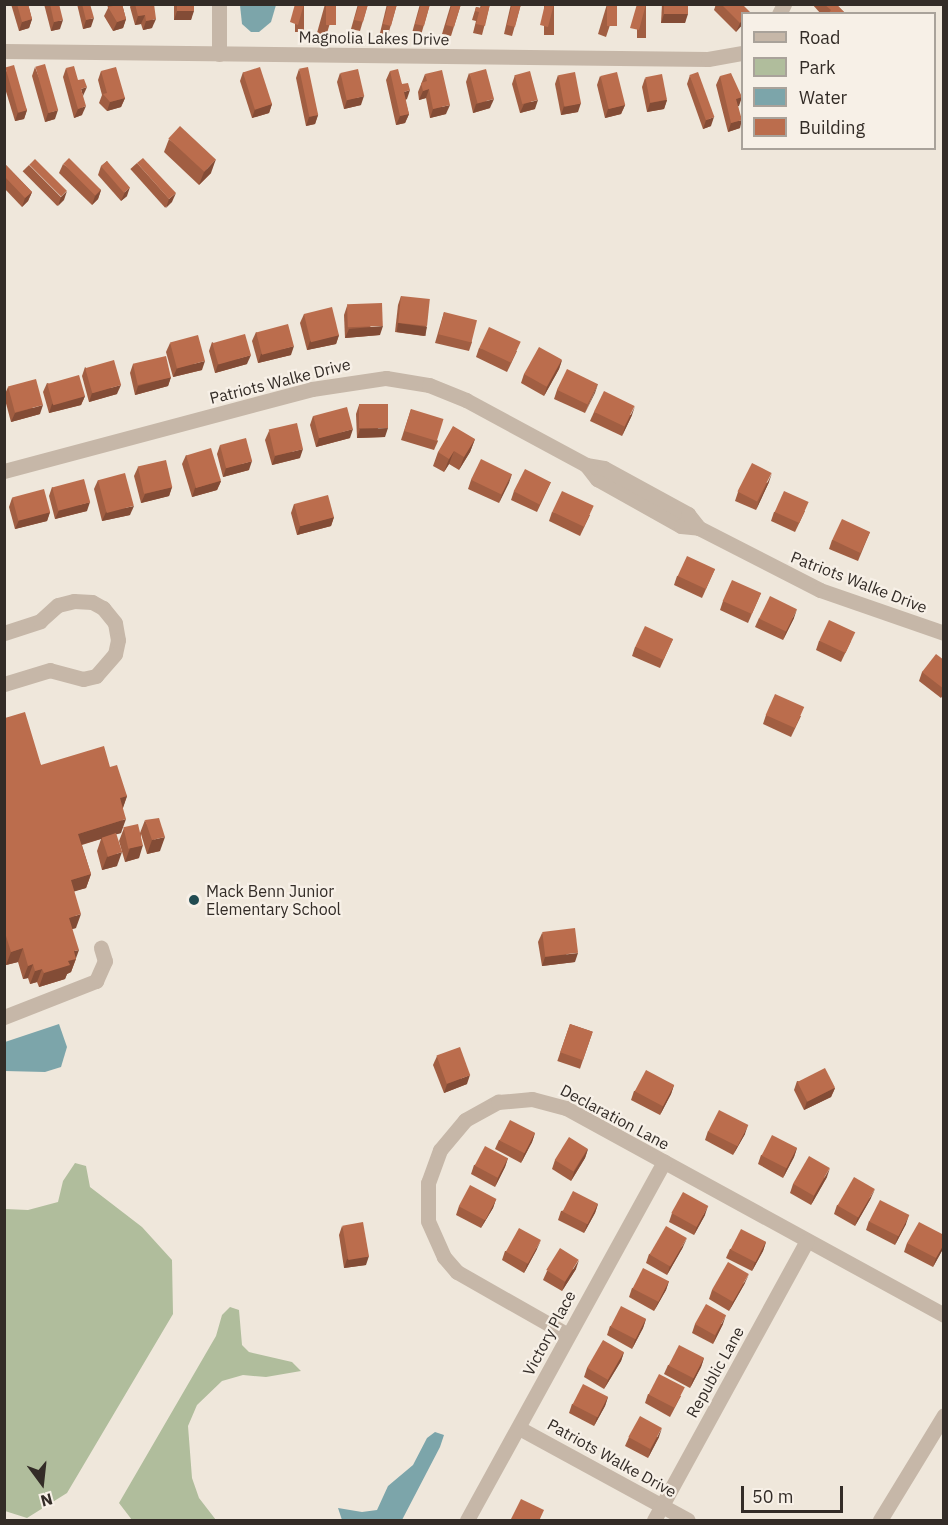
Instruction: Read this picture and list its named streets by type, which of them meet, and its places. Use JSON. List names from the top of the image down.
{
  "streets": {
    "street": [
      "Magnolia Lakes Drive",
      "Patriots Walke Drive",
      "Declaration Lane",
      "Victory Place",
      "Republic Lane"
    ]
  },
  "crossings": [
    ["Patriots Walke Drive", "Victory Place"],
    ["Patriots Walke Drive", "Republic Lane"],
    ["Declaration Lane", "Victory Place"],
    ["Declaration Lane", "Republic Lane"]
  ],
  "places": ["Mack Benn Junior Elementary School"],
  "legend": [
    "Road",
    "Park",
    "Water",
    "Building"
  ],
  "scale_bar": "50 m",
  "north": "bottom"
}
